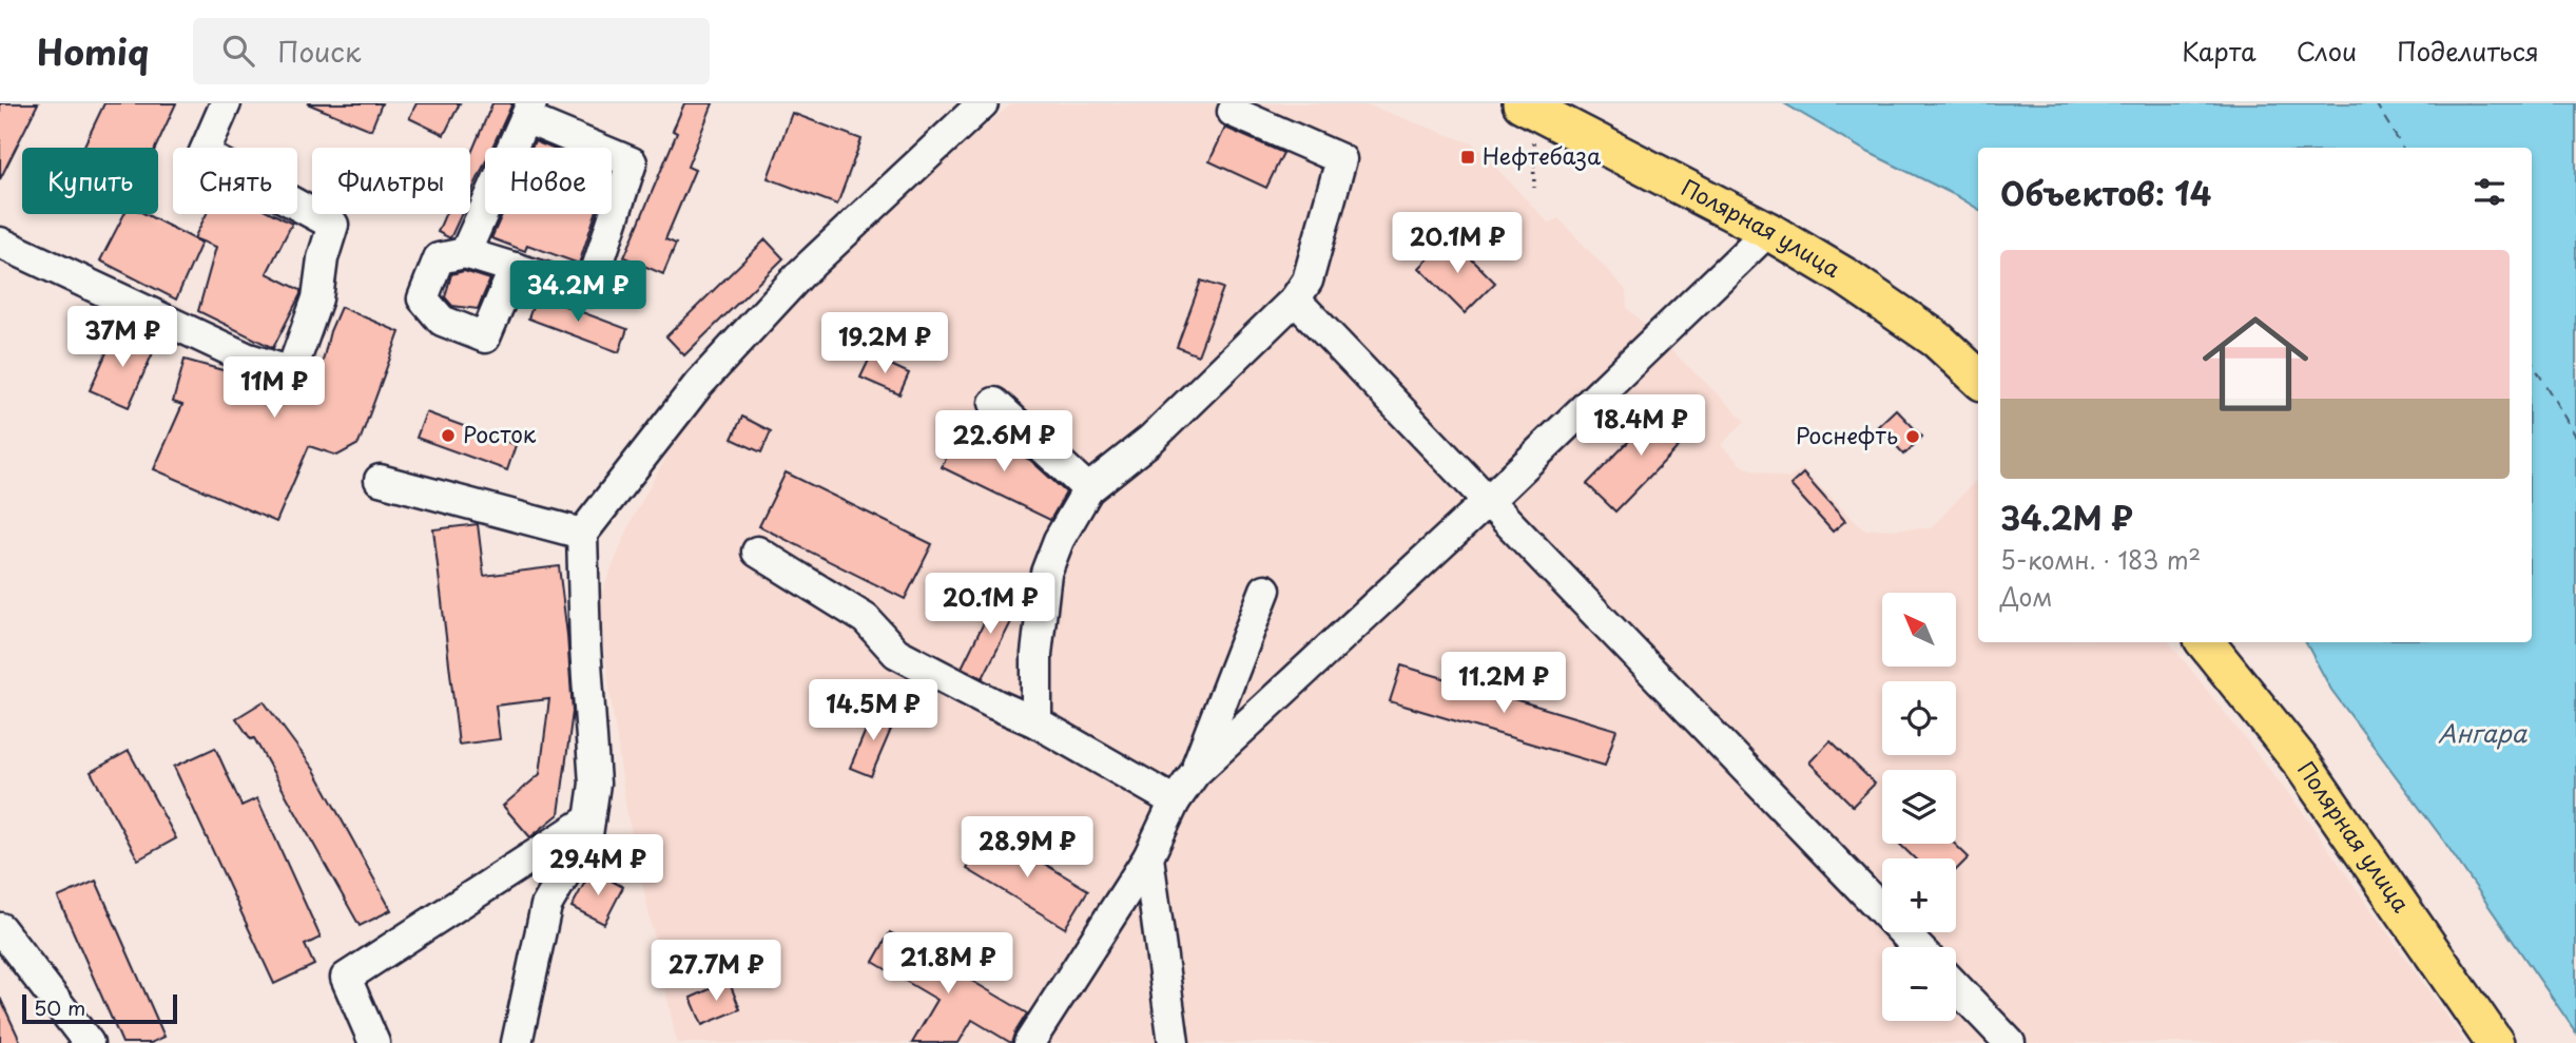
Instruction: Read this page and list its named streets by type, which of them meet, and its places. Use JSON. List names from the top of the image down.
{
  "streets": {
    "main road": ["Полярная улица"]
  },
  "water": ["Ангара"],
  "places": {
    "transit": ["Нефтебаза"],
    "other": ["Росток", "Роснефть"]
  },
  "scale_bar": "50 m",
  "north": "top left",
  "page": {
    "header": "Homiq",
    "search": "Поиск",
    "nav": ["Карта", "Слои", "Поделиться"],
    "chip": [
      "Купить",
      "Снять",
      "Фильтры",
      "Новое"
    ],
    "heading": "Объектов: 14",
    "price": [
      "20.1M ₽",
      "34.2M ₽",
      "37M ₽",
      "19.2M ₽",
      "11M ₽",
      "18.4M ₽",
      "22.6M ₽",
      "20.1M ₽",
      "11.2M ₽",
      "14.5M ₽",
      "28.9M ₽",
      "29.4M ₽",
      "21.8M ₽",
      "27.7M ₽"
    ],
    "list": [
      {
        "name": "34.2M ₽",
        "note": "5-комн. · 183 m² · Дом"
      }
    ],
    "map_buttons": ["+", "−"],
    "scale": "50 m"
  }
}
